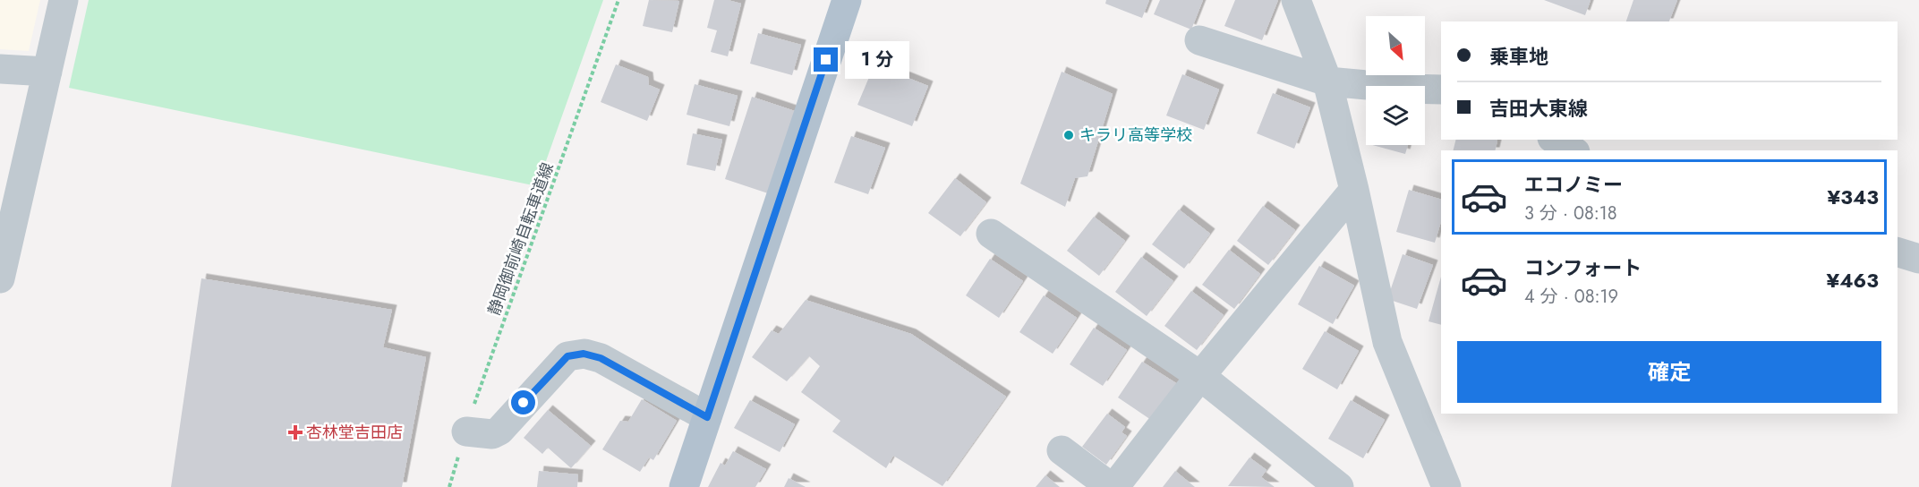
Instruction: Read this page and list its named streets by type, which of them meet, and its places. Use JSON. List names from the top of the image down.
{
  "streets": {
    "path": ["静岡御前崎自転車道線"]
  },
  "places": {
    "other": ["キラリ高等学校"],
    "health": ["杏林堂吉田店"]
  },
  "north": "bottom right",
  "page": {
    "banner": ["乗車地", "吉田大東線"],
    "bubble": "1 分",
    "list": [
      {
        "name": "エコノミー",
        "note": "3 分 · 08:18",
        "value": "¥343"
      },
      {
        "name": "コンフォート",
        "note": "4 分 · 08:19",
        "value": "¥463"
      }
    ],
    "buttons": "確定"
  }
}
